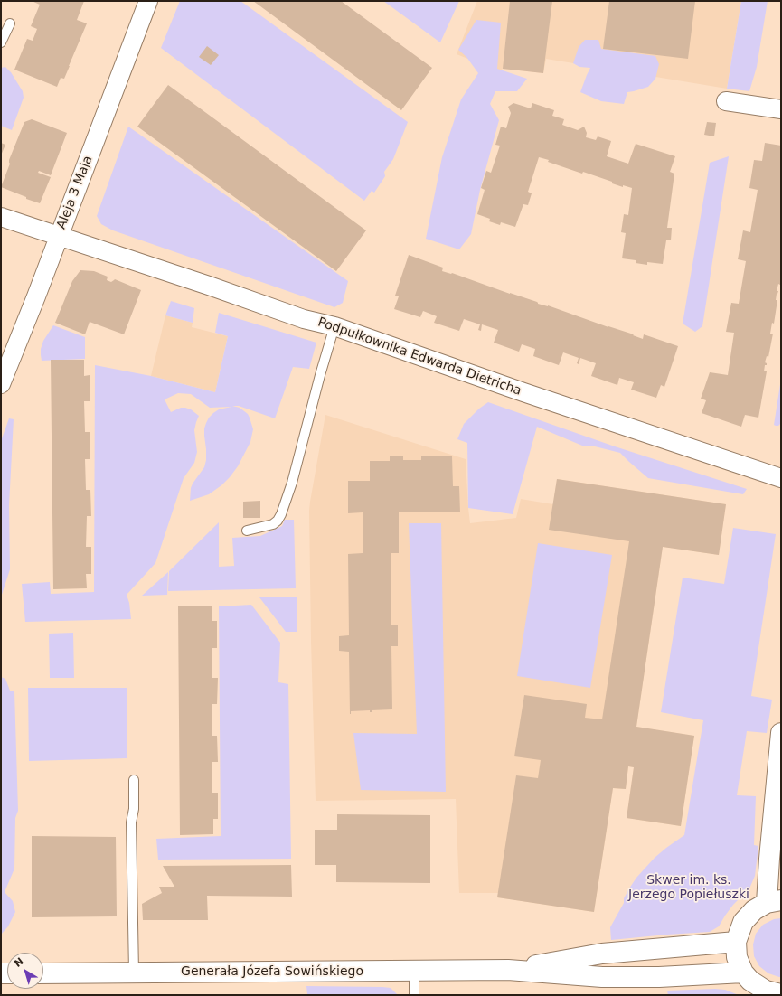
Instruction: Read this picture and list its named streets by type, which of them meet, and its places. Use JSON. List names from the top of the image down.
{
  "streets": {
    "street": ["Aleja 3 Maja", "Podpułkownika Edwarda Dietricha", "Generała Józefa Sowińskiego"]
  },
  "crossings": [
    ["Aleja 3 Maja", "Podpułkownika Edwarda Dietricha"]
  ],
  "parks": ["Skwer im. ks. Jerzego Popiełuszki"],
  "north": "top left"
}
